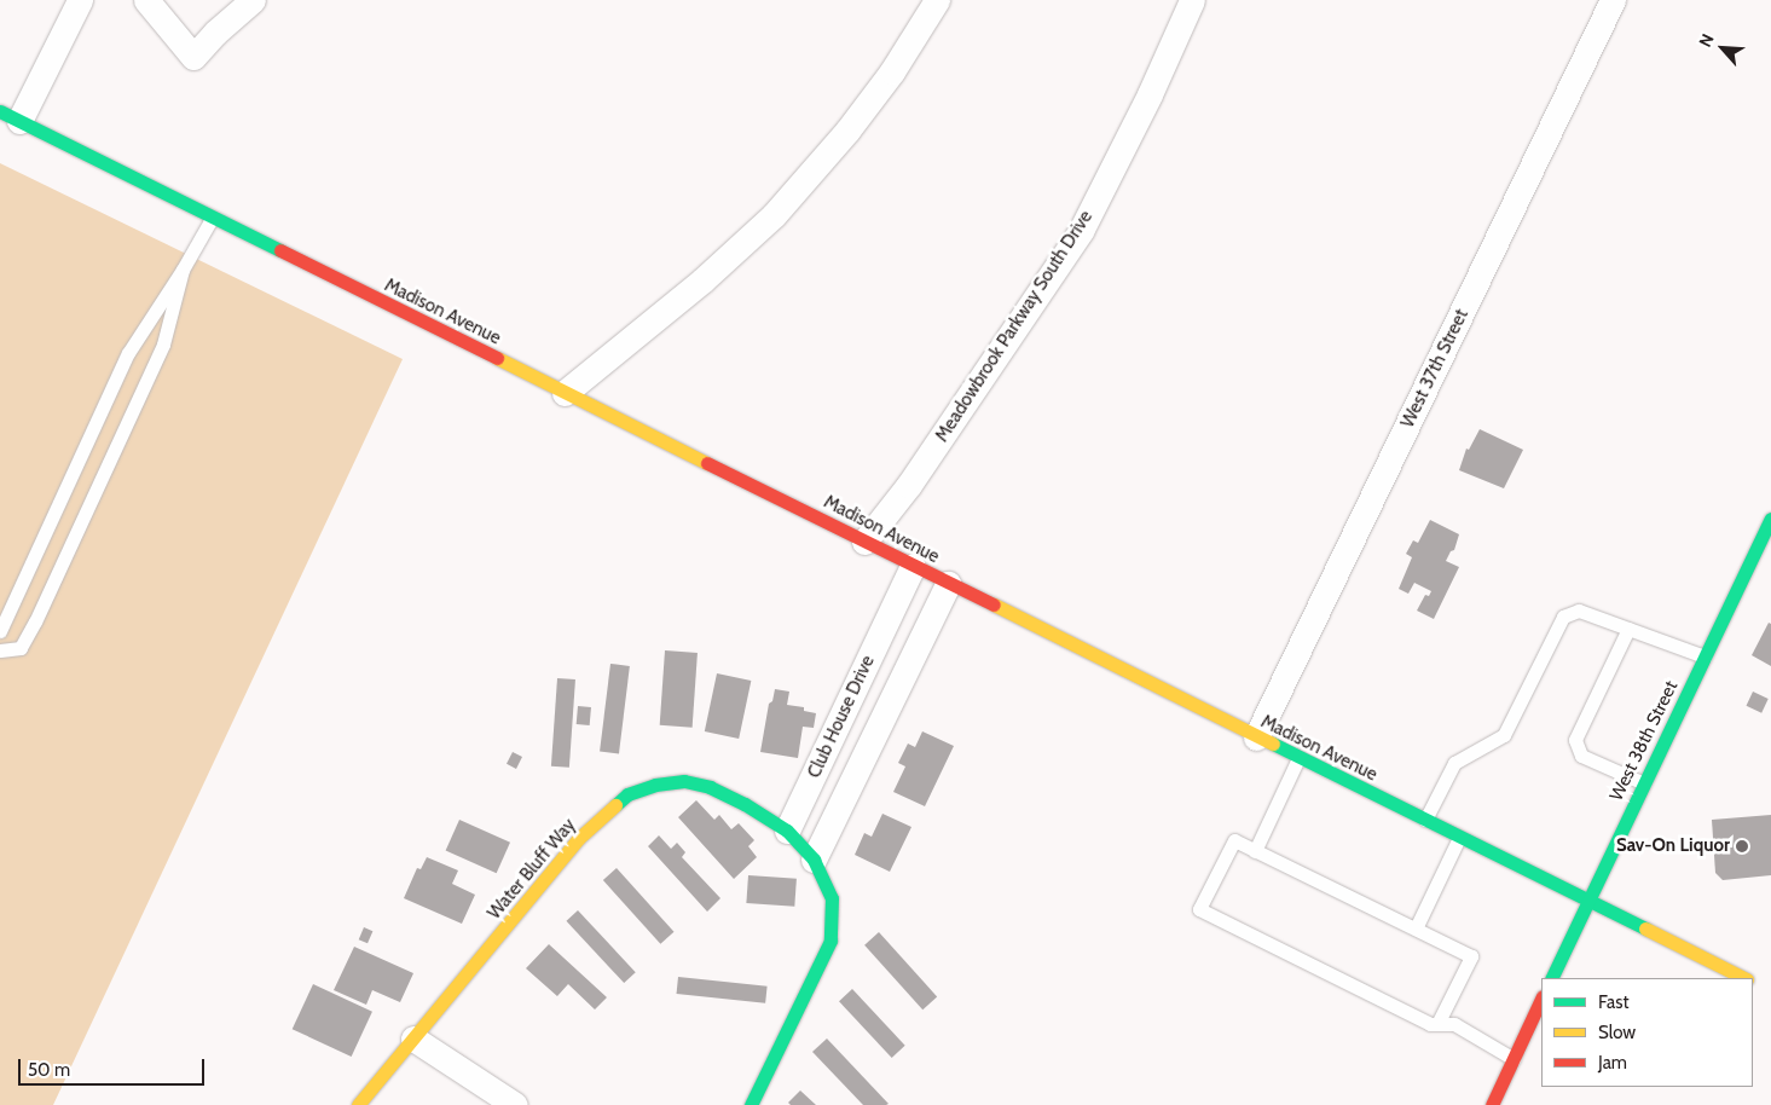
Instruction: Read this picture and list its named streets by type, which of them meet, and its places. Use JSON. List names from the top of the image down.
{
  "streets": {
    "street": [
      "Madison Avenue",
      "Meadowbrook Parkway South Drive",
      "West 37th Street",
      "Club House Drive",
      "West 38th Street",
      "Water Bluff Way"
    ]
  },
  "crossings": [
    ["Madison Avenue", "Meadowbrook Parkway South Drive"],
    ["Madison Avenue", "West 37th Street"],
    ["Madison Avenue", "Club House Drive"],
    ["Madison Avenue", "West 38th Street"],
    ["Club House Drive", "Water Bluff Way"]
  ],
  "places": ["Sav-On Liquor"],
  "legend": ["Fast", "Slow", "Jam"],
  "scale_bar": "50 m",
  "north": "top left"
}
